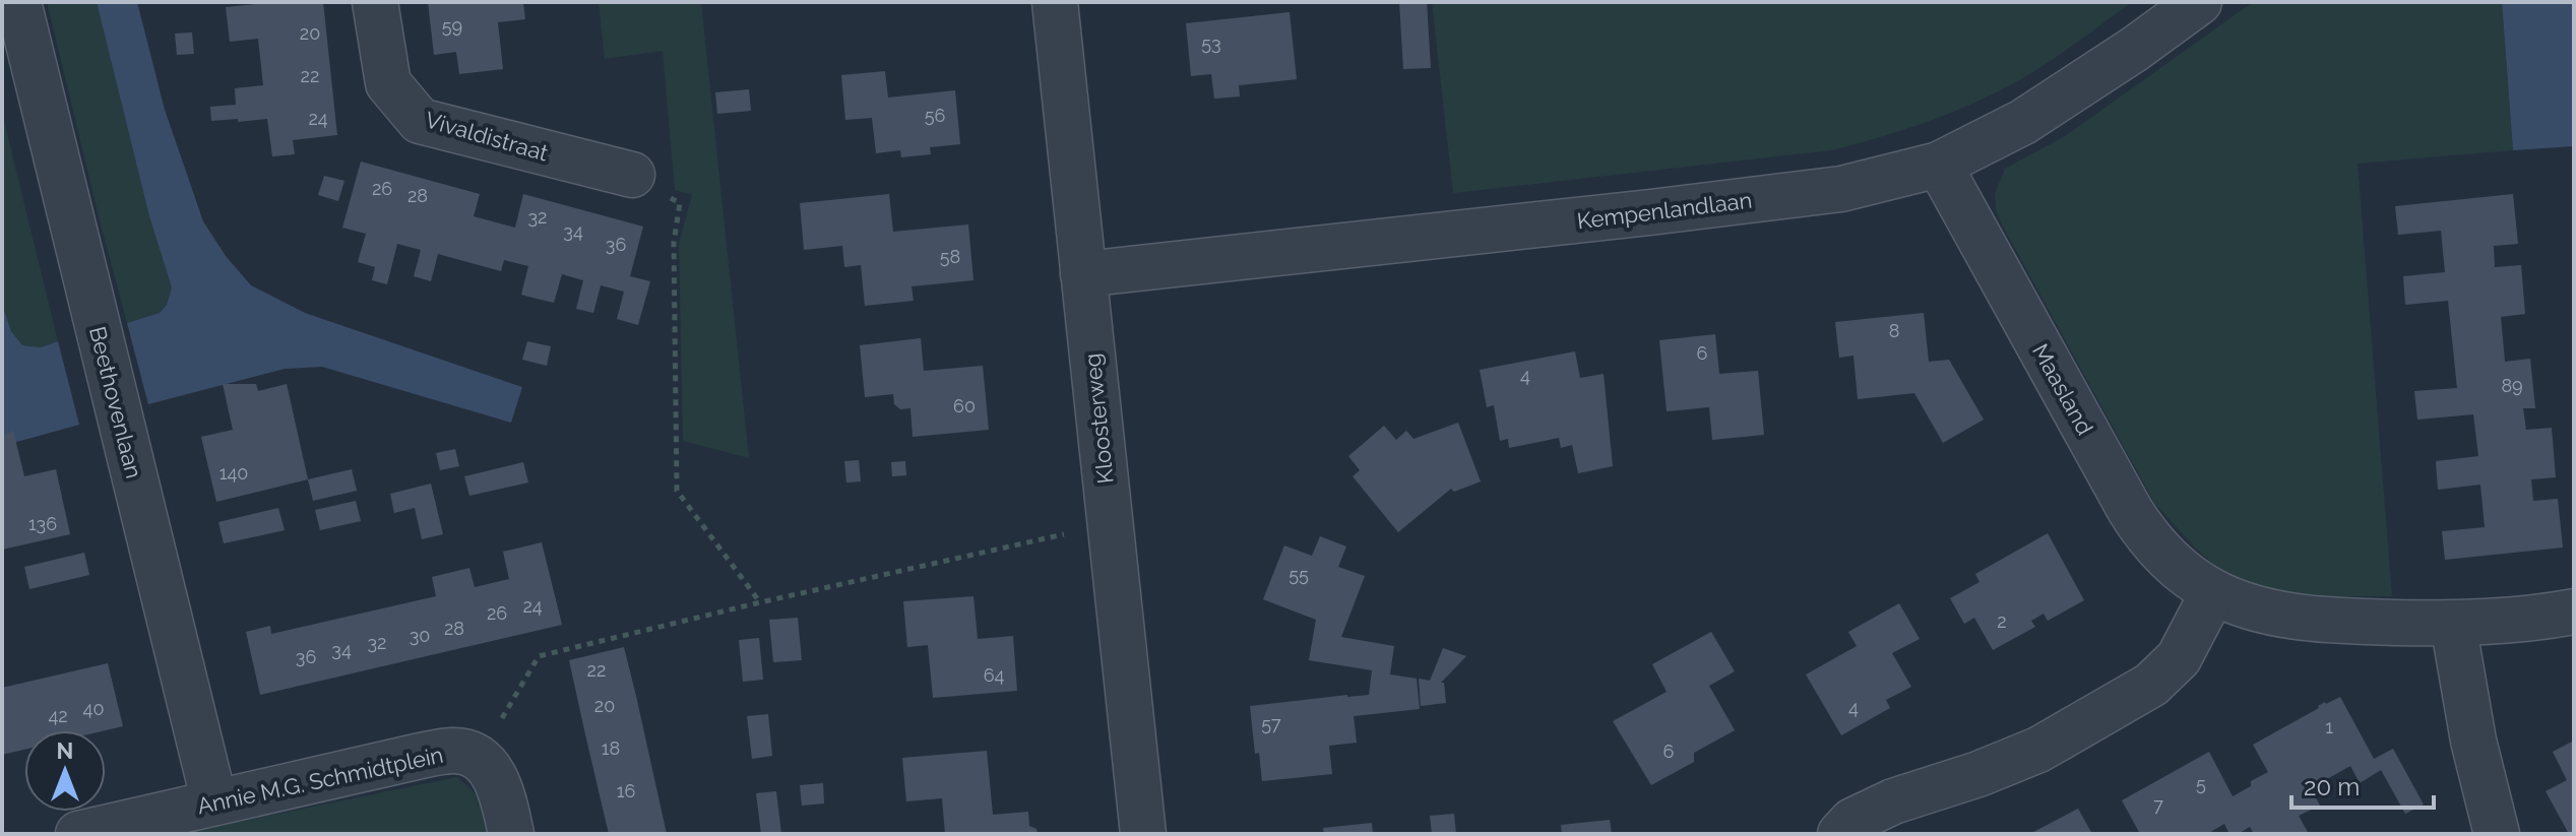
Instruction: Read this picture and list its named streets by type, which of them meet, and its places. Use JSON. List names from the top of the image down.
{
  "streets": {
    "street": [
      "Vivaldistraat",
      "Kempenlandlaan",
      "Maasland",
      "Beethovenlaan",
      "Kloosterweg",
      "Annie M.G. Schmidtplein"
    ]
  },
  "crossings": [
    ["Kempenlandlaan", "Maasland"],
    ["Kempenlandlaan", "Kloosterweg"],
    ["Beethovenlaan", "Annie M.G. Schmidtplein"]
  ],
  "house_numbers": [
    "59",
    "20",
    "53",
    "22",
    "56",
    "24",
    "26",
    "28",
    "32",
    "34",
    "36",
    "58",
    "8",
    "6",
    "4",
    "89",
    "60",
    "140",
    "136",
    "55",
    "24",
    "26",
    "2",
    "28",
    "30",
    "32",
    "34",
    "36",
    "22",
    "64",
    "20",
    "4",
    "40",
    "42",
    "57",
    "1",
    "18",
    "6",
    "5",
    "16",
    "7"
  ],
  "scale_bar": "20 m",
  "north": "top"
}
